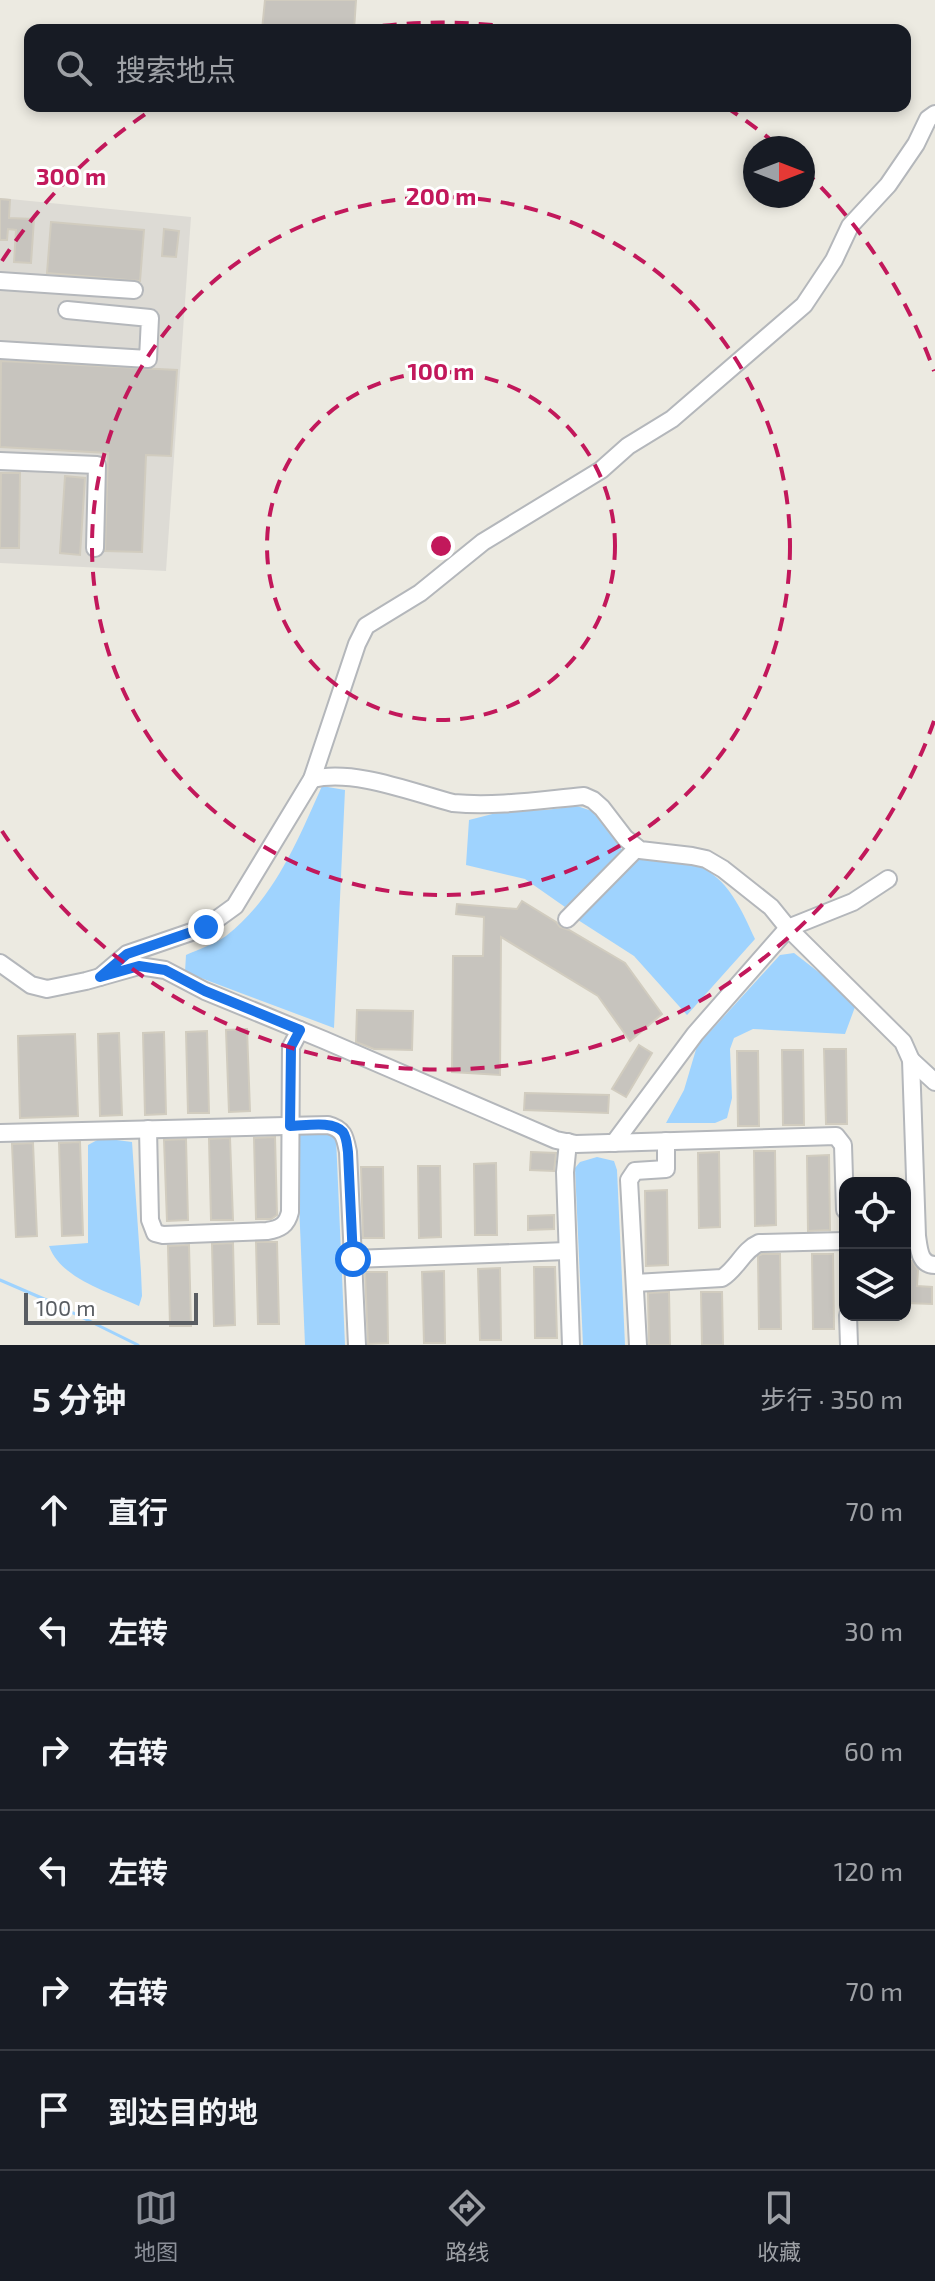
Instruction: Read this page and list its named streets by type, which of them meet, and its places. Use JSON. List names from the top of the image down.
{
  "scale_bar": "100 m",
  "north": "right",
  "page": {
    "search": "搜索地点",
    "scale": "100 m",
    "heading": ["5 分钟", "步行 · 350 m"],
    "list": [
      ["直行", "70 m"],
      ["左转", "30 m"],
      ["右转", "60 m"],
      ["左转", "120 m"],
      ["右转", "70 m"],
      "到达目的地"
    ],
    "nav": ["地图", "路线", "收藏"]
  },
  "rings": ["300 m", "200 m", "100 m"]
}
